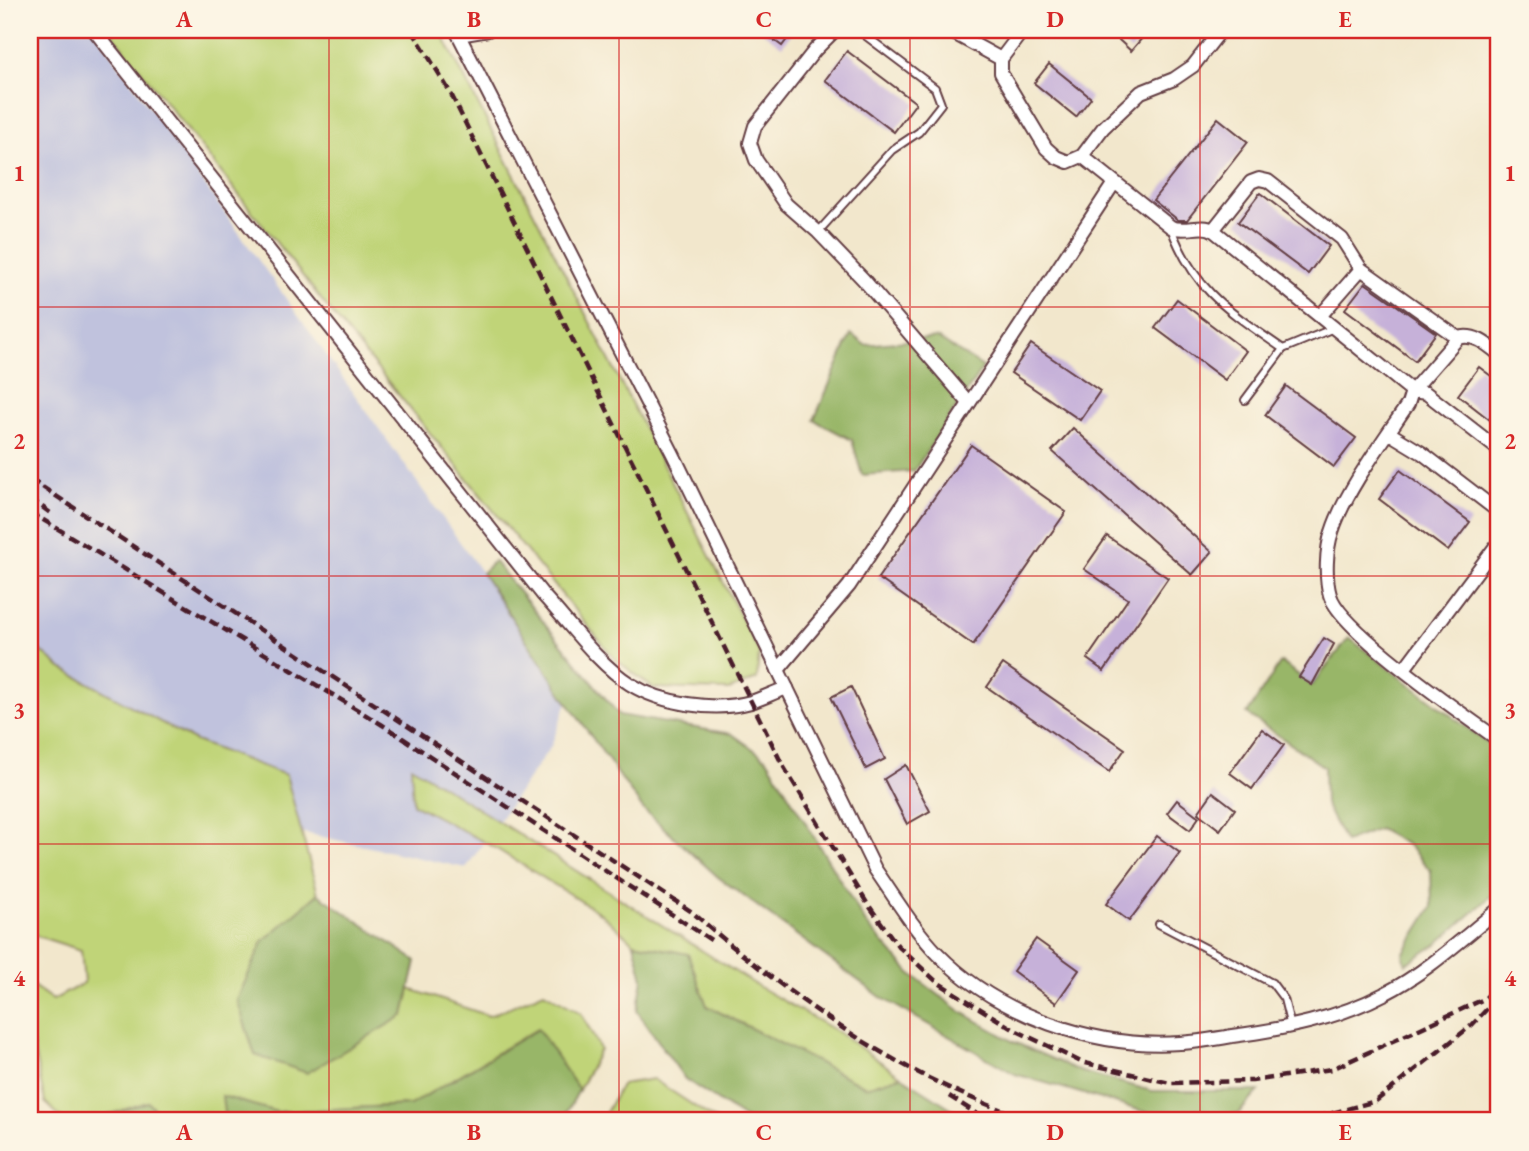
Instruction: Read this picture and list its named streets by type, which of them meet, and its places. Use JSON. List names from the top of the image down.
{
  "grid": {
    "columns": [
      "A",
      "B",
      "C",
      "D",
      "E"
    ],
    "rows": [
      "1",
      "2",
      "3",
      "4"
    ]
  }
}
